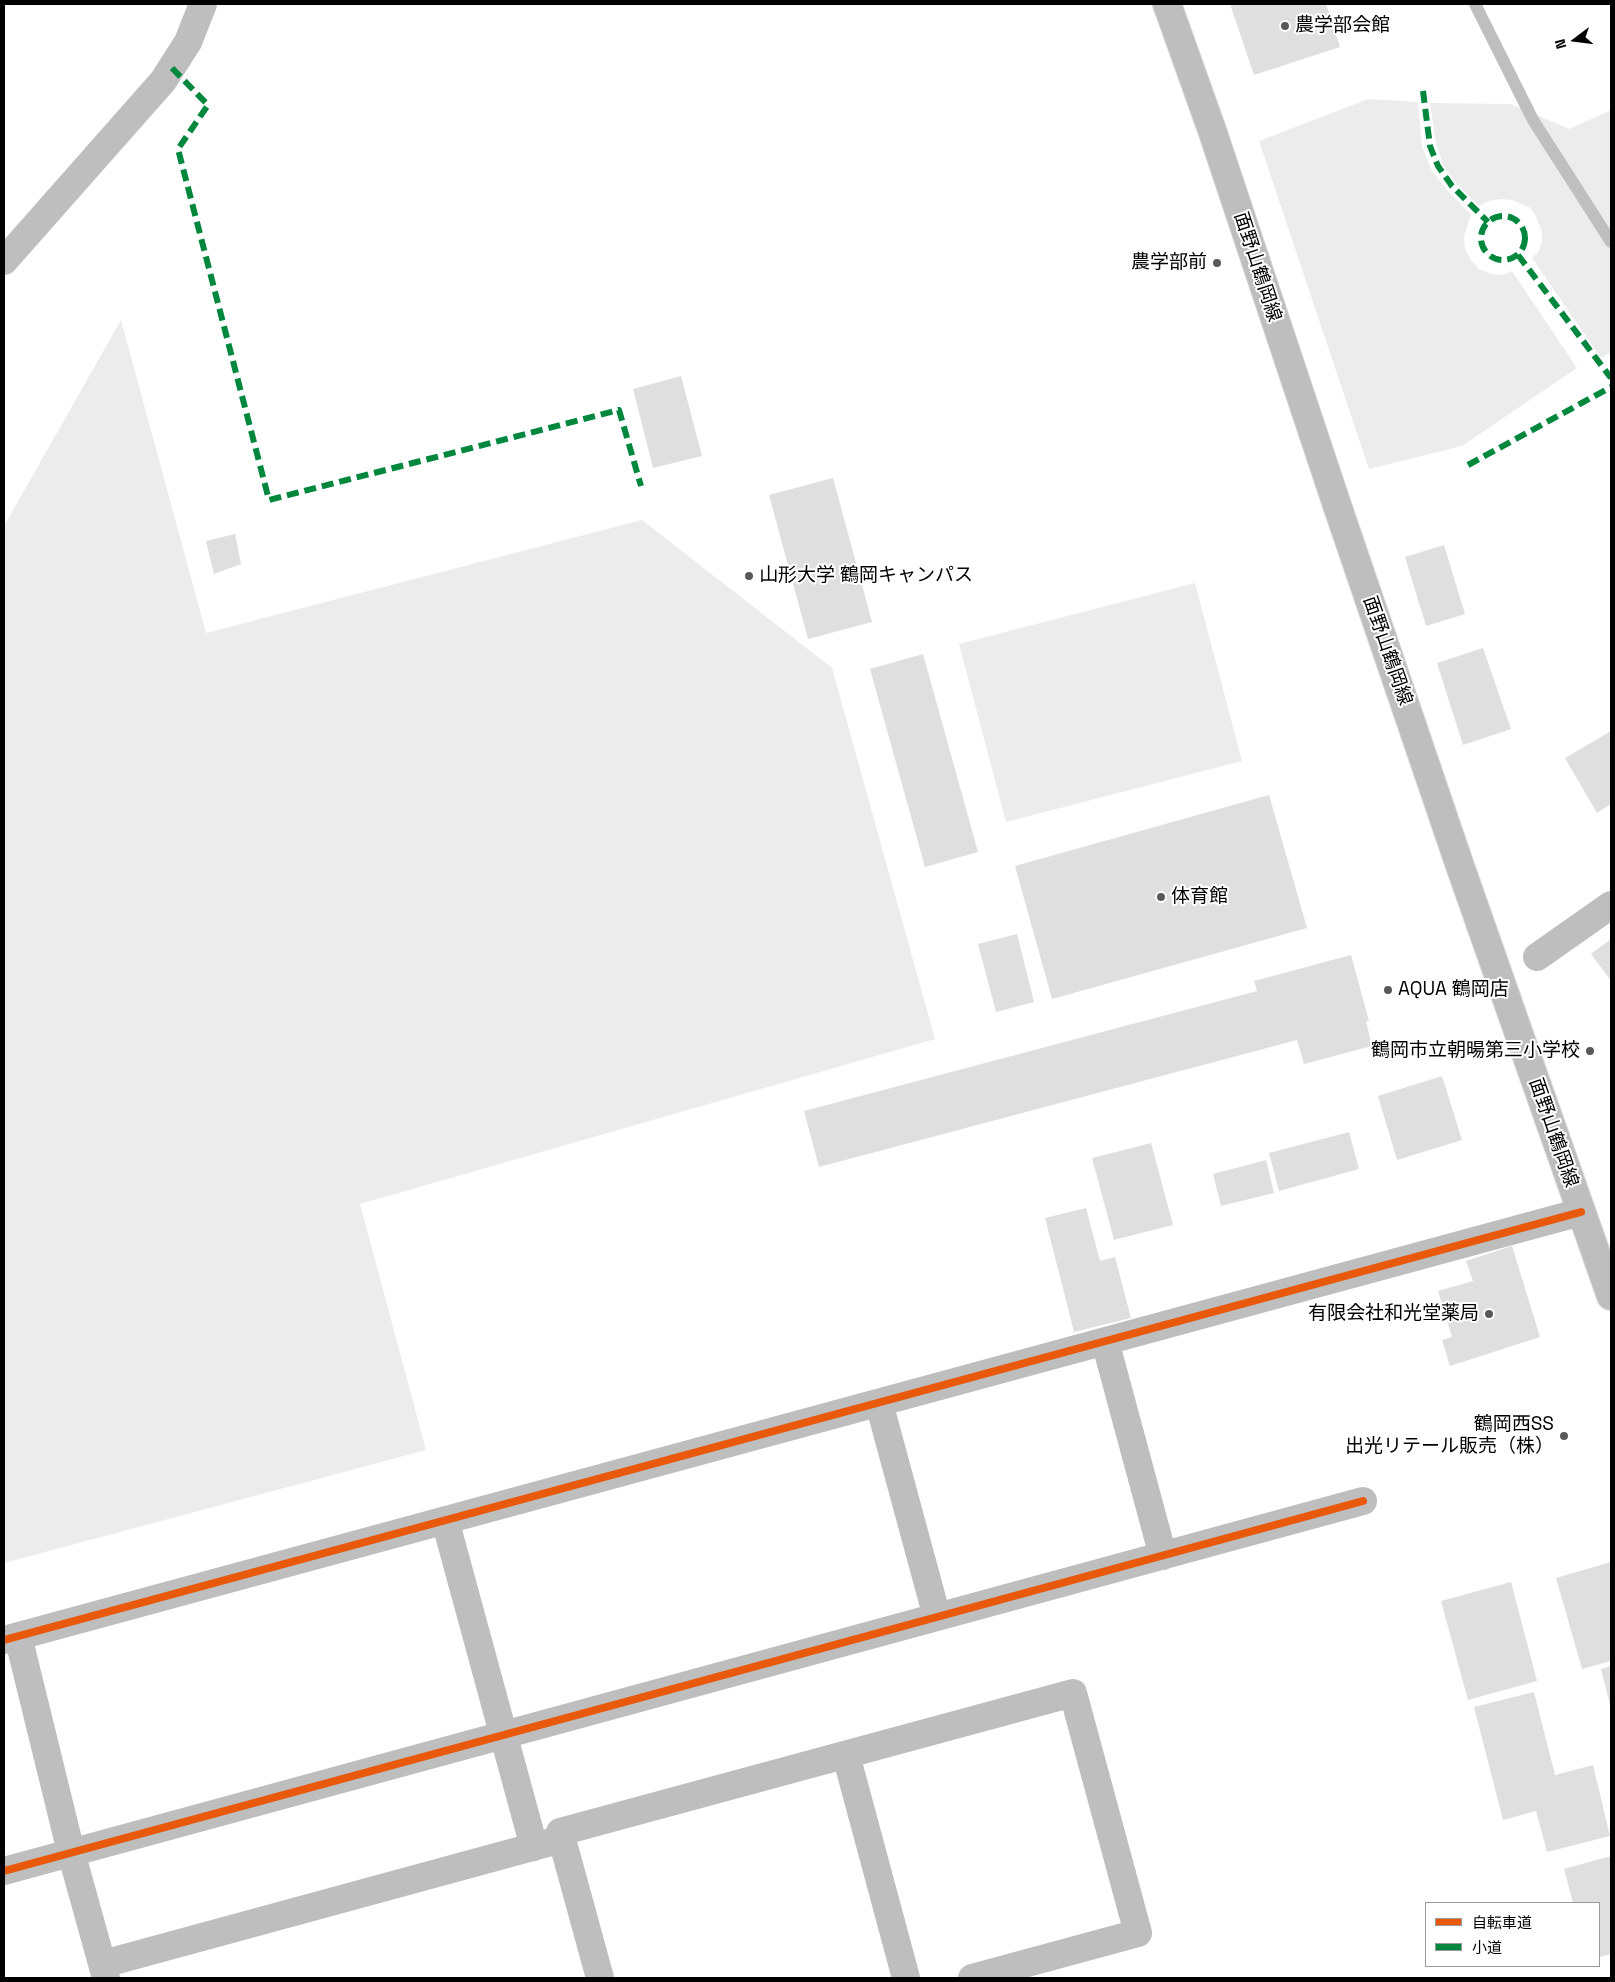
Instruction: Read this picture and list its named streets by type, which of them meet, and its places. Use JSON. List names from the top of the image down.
{
  "streets": {
    "street": ["面野山鶴岡線"]
  },
  "places": [
    "農学部会館",
    "農学部前",
    "山形大学 鶴岡キャンパス",
    "体育館",
    "AQUA 鶴岡店",
    "鶴岡市立朝暘第三小学校",
    "有限会社和光堂薬局",
    "鶴岡西SS 出光リテール販売（株）"
  ],
  "legend": ["自転車道", "小道"],
  "north": "left"
}
